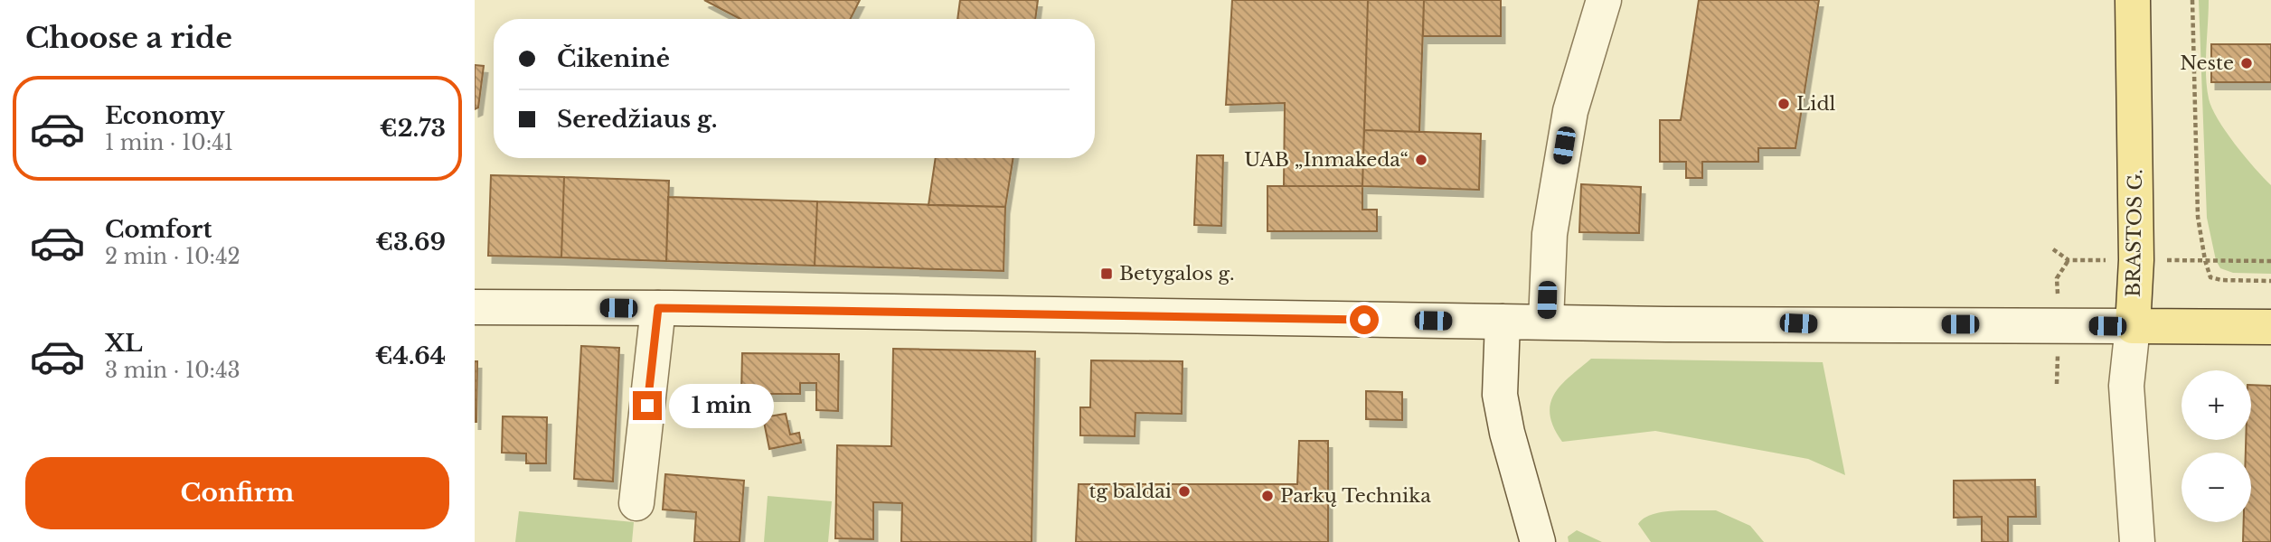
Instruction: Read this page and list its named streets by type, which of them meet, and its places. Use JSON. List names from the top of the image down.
{
  "streets": {
    "main road": ["BRASTOS G."]
  },
  "places": {
    "other": [
      "Neste",
      "Lidl",
      "UAB „Inmakeda“",
      "tg baldai",
      "Parkų Technika"
    ],
    "transit": ["Betygalos g."]
  },
  "page": {
    "heading": "Choose a ride",
    "banner": ["Čikeninė", "Seredžiaus g."],
    "list": [
      {
        "name": "Economy",
        "note": "1 min · 10:41",
        "value": "€2.73"
      },
      {
        "name": "Comfort",
        "note": "2 min · 10:42",
        "value": "€3.69"
      },
      {
        "name": "XL",
        "note": "3 min · 10:43",
        "value": "€4.64"
      }
    ],
    "map_buttons": ["+", "−"],
    "bubble": "1 min",
    "buttons": "Confirm"
  }
}
